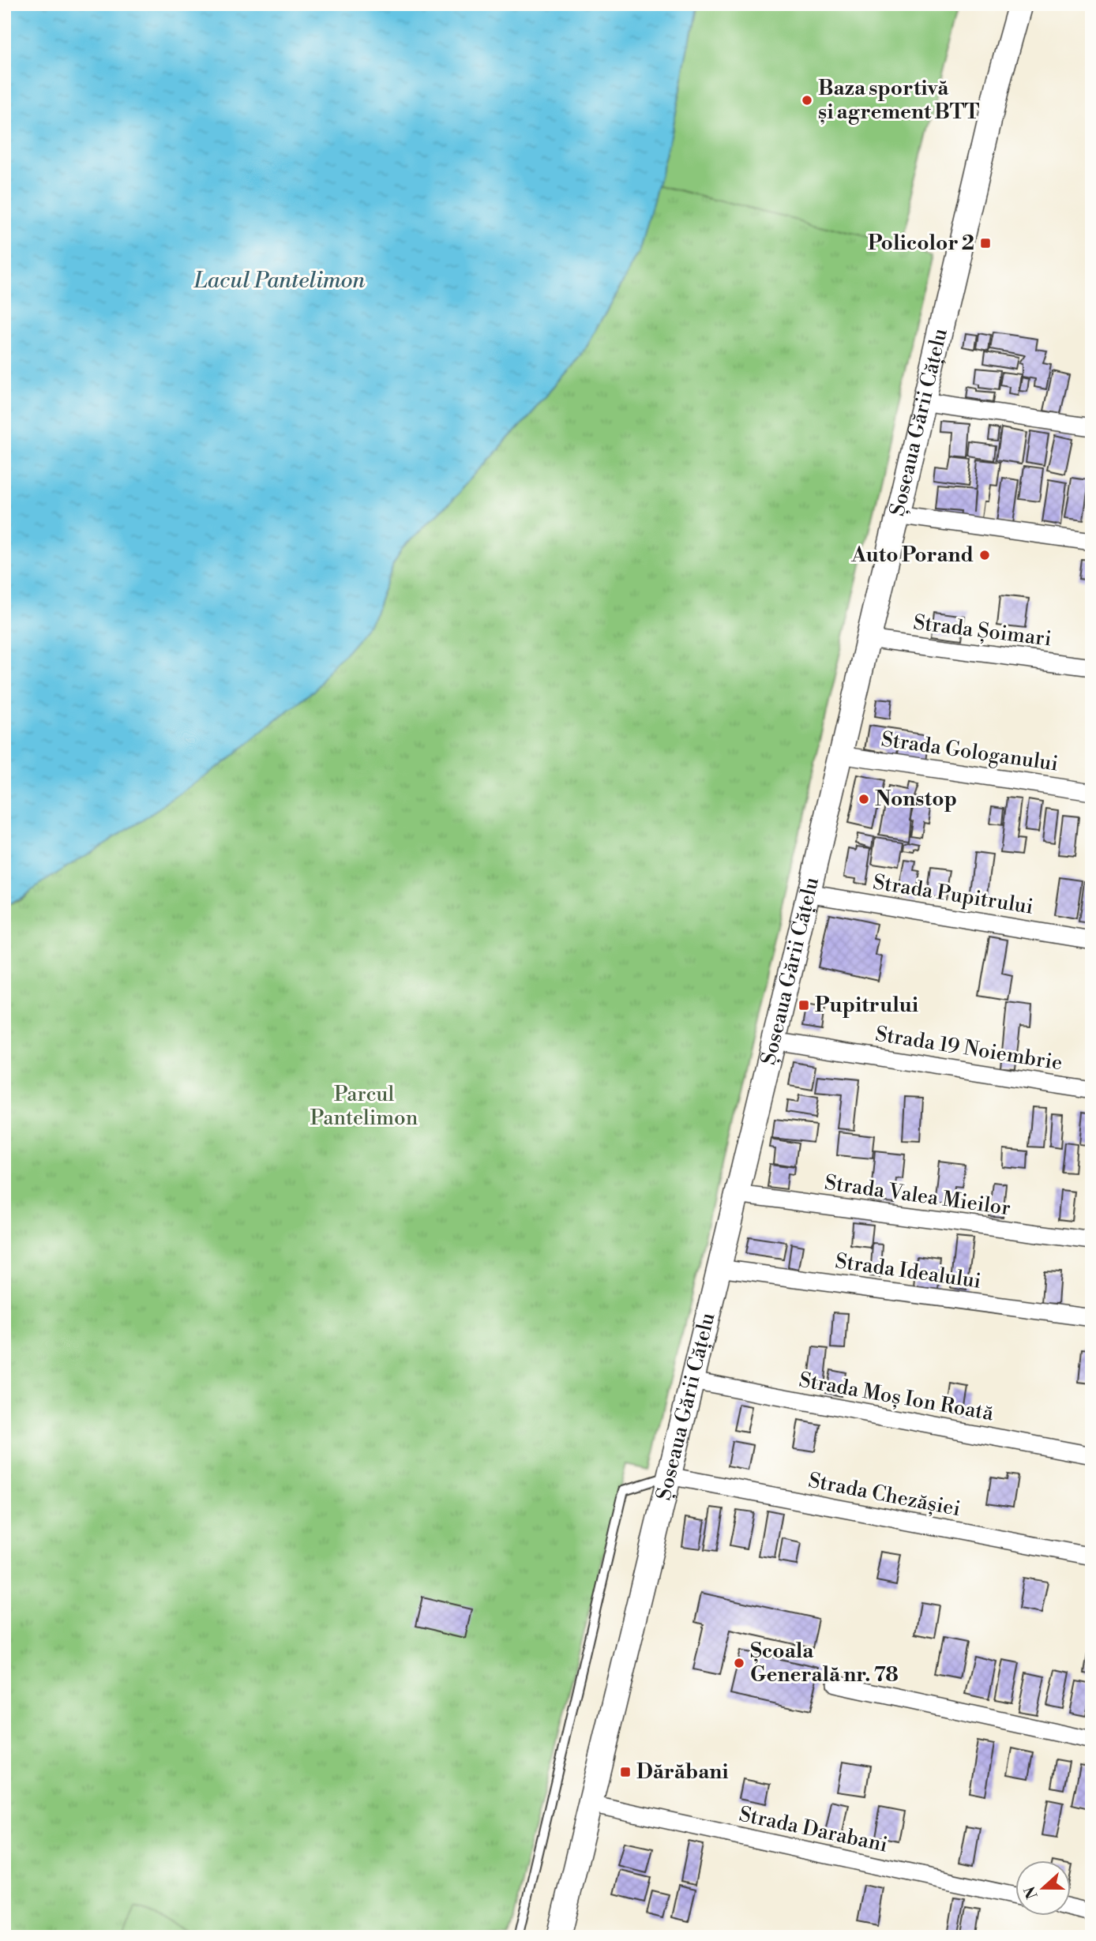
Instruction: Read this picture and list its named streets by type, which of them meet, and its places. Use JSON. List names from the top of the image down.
{
  "streets": {
    "main road": ["Șoseaua Gării Cățelu"],
    "street": [
      "Strada Șoimari",
      "Strada Gologanului",
      "Strada Pupitrului",
      "Strada 19 Noiembrie",
      "Strada Valea Mieilor",
      "Strada Idealului",
      "Strada Moș Ion Roată",
      "Strada Chezășiei",
      "Strada Darabani"
    ]
  },
  "crossings": [
    ["Șoseaua Gării Cățelu", "Strada Șoimari"],
    ["Șoseaua Gării Cățelu", "Strada Gologanului"],
    ["Șoseaua Gării Cățelu", "Strada Pupitrului"],
    ["Șoseaua Gării Cățelu", "Strada 19 Noiembrie"],
    ["Șoseaua Gării Cățelu", "Strada Valea Mieilor"],
    ["Șoseaua Gării Cățelu", "Strada Idealului"],
    ["Șoseaua Gării Cățelu", "Strada Moș Ion Roată"],
    ["Șoseaua Gării Cățelu", "Strada Chezășiei"],
    ["Șoseaua Gării Cățelu", "Strada Darabani"]
  ],
  "water": ["Lacul Pantelimon"],
  "parks": ["Parcul Pantelimon"],
  "places": {
    "other": [
      "Baza sportivă și agrement BTT",
      "Auto Porand",
      "Nonstop",
      "Școala Generală nr. 78"
    ],
    "transit": ["Policolor 2", "Pupitrului", "Dărăbani"]
  },
  "north": "left"
}
